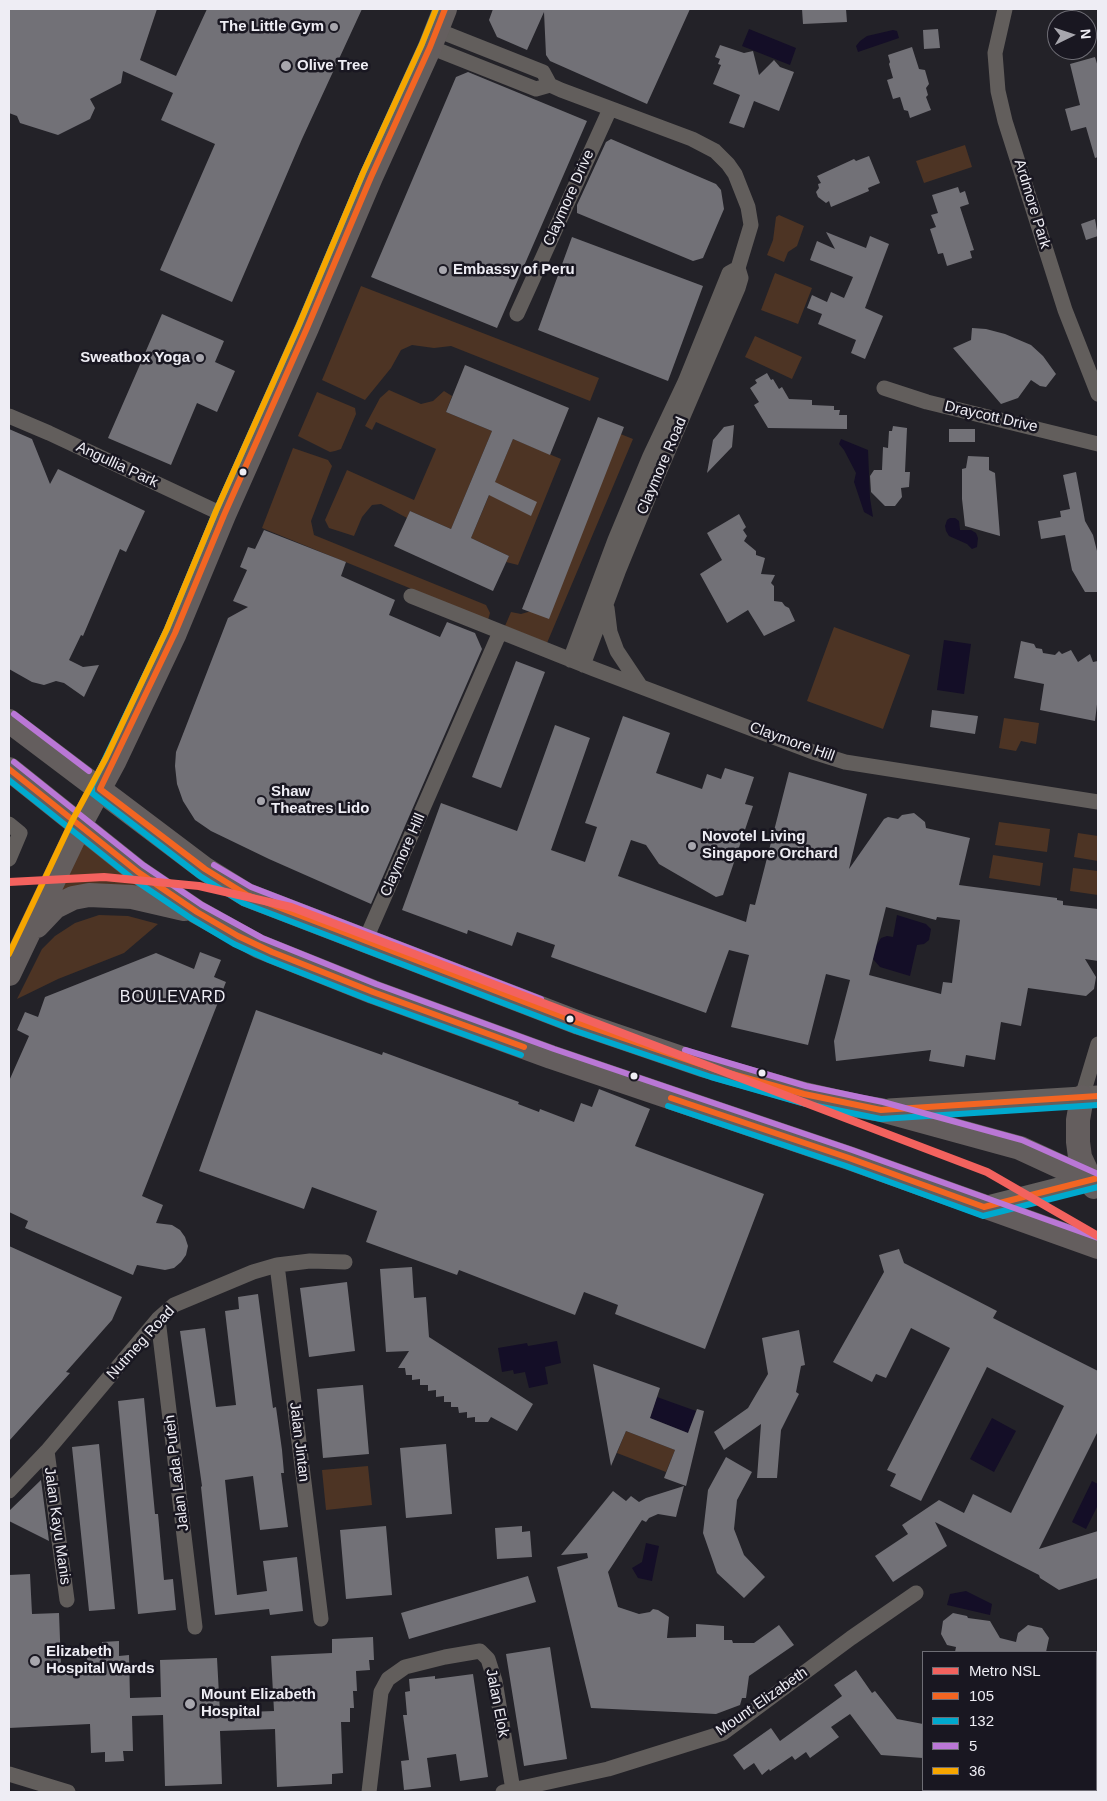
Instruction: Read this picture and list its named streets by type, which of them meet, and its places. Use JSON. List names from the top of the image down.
{
  "streets": {
    "street": [
      "Claymore Drive",
      "Ardmore Park",
      "Draycott Drive",
      "Angullia Park",
      "Claymore Road",
      "Claymore Hill",
      "Nutmeg Road",
      "Jalan Jintan",
      "Jalan Lada Puteh",
      "Jalan Kayu Manis",
      "Mount Elizabeth",
      "Jalan Elok"
    ]
  },
  "crossings": [
    ["Claymore Drive", "Claymore Road"],
    ["Claymore Road", "Claymore Hill"],
    ["Nutmeg Road", "Jalan Jintan"],
    ["Nutmeg Road", "Jalan Lada Puteh"],
    ["Nutmeg Road", "Jalan Kayu Manis"],
    ["Mount Elizabeth", "Jalan Elok"]
  ],
  "districts": ["BOULEVARD"],
  "places": [
    "The Little Gym",
    "Olive Tree",
    "Embassy of Peru",
    "Sweatbox Yoga",
    "Shaw Theatres Lido",
    "Novotel Living Singapore Orchard",
    "Elizabeth Hospital Wards",
    "Mount Elizabeth Hospital"
  ],
  "lines": [
    "transit line 105",
    "transit line 132",
    "transit line 36",
    "transit line 5",
    "metro line NSL"
  ],
  "legend": [
    "Metro NSL",
    "105",
    "132",
    "5",
    "36"
  ],
  "north": "right"
}
